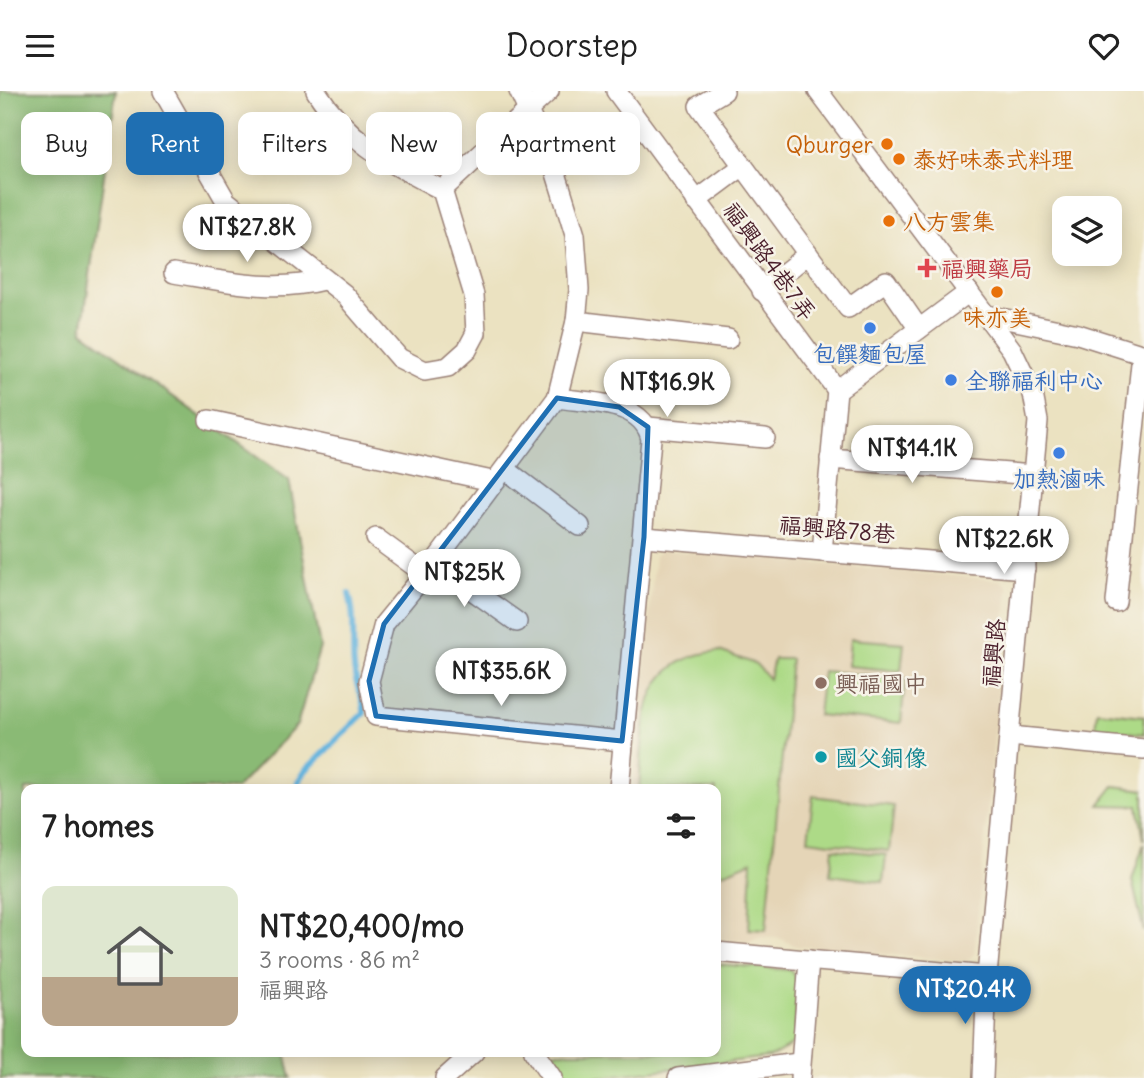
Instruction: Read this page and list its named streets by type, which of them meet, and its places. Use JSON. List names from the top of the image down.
{
  "streets": {
    "street": ["福興路4巷7弄", "福興路78巷", "福興路"]
  },
  "crossings": [
    ["福興路78巷", "福興路"]
  ],
  "places": {
    "other": [
      "Qburger",
      "泰好味泰式料理",
      "八方雲集",
      "味亦美",
      "包饌麵包屋",
      "全聯福利中心",
      "加熱滷味",
      "興福國中",
      "國父銅像"
    ],
    "health": ["福興藥局"]
  },
  "page": {
    "header": "Doorstep",
    "chip": [
      "Buy",
      "Rent",
      "Filters",
      "New",
      "Apartment"
    ],
    "price": [
      "NT$27.8K",
      "NT$16.9K",
      "NT$14.1K",
      "NT$22.6K",
      "NT$25K",
      "NT$35.6K",
      "NT$20.4K"
    ],
    "heading": "7 homes",
    "list": [
      {
        "name": "NT$20,400/mo",
        "note": "3 rooms · 86 m² · 福興路"
      }
    ]
  }
}
